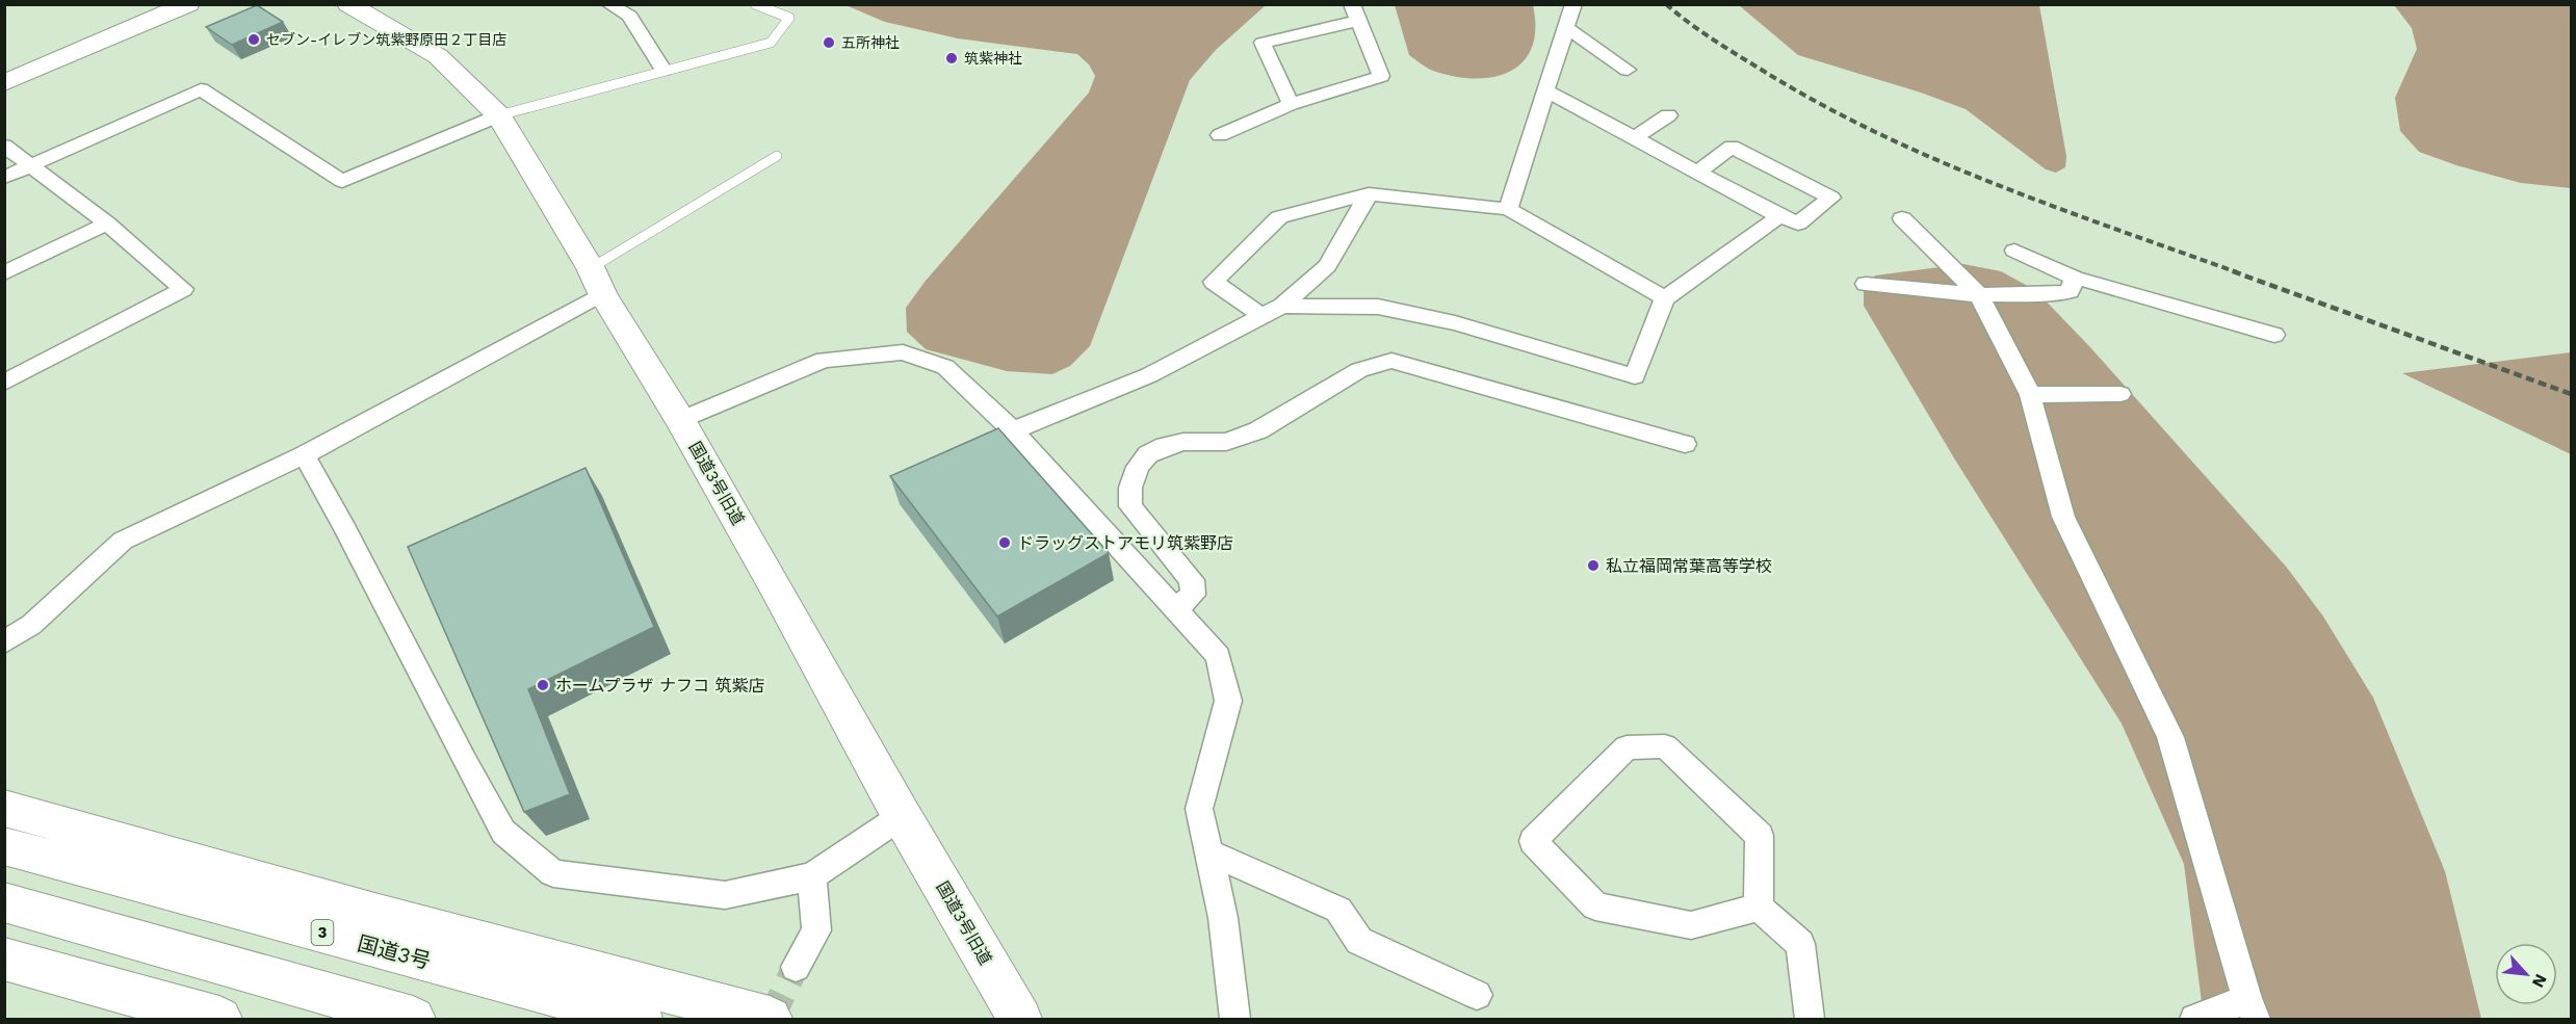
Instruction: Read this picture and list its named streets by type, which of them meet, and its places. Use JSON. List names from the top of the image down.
{
  "streets": {
    "main road": ["国道3号旧道", "3", "国道3号"]
  },
  "places": [
    "セブン-イレブン筑紫野原田２丁目店",
    "五所神社",
    "筑紫神社",
    "ドラッグストアモリ筑紫野店",
    "私立福岡常葉高等学校",
    "ホームプラザ ナフコ 筑紫店"
  ],
  "north": "bottom right"
}
